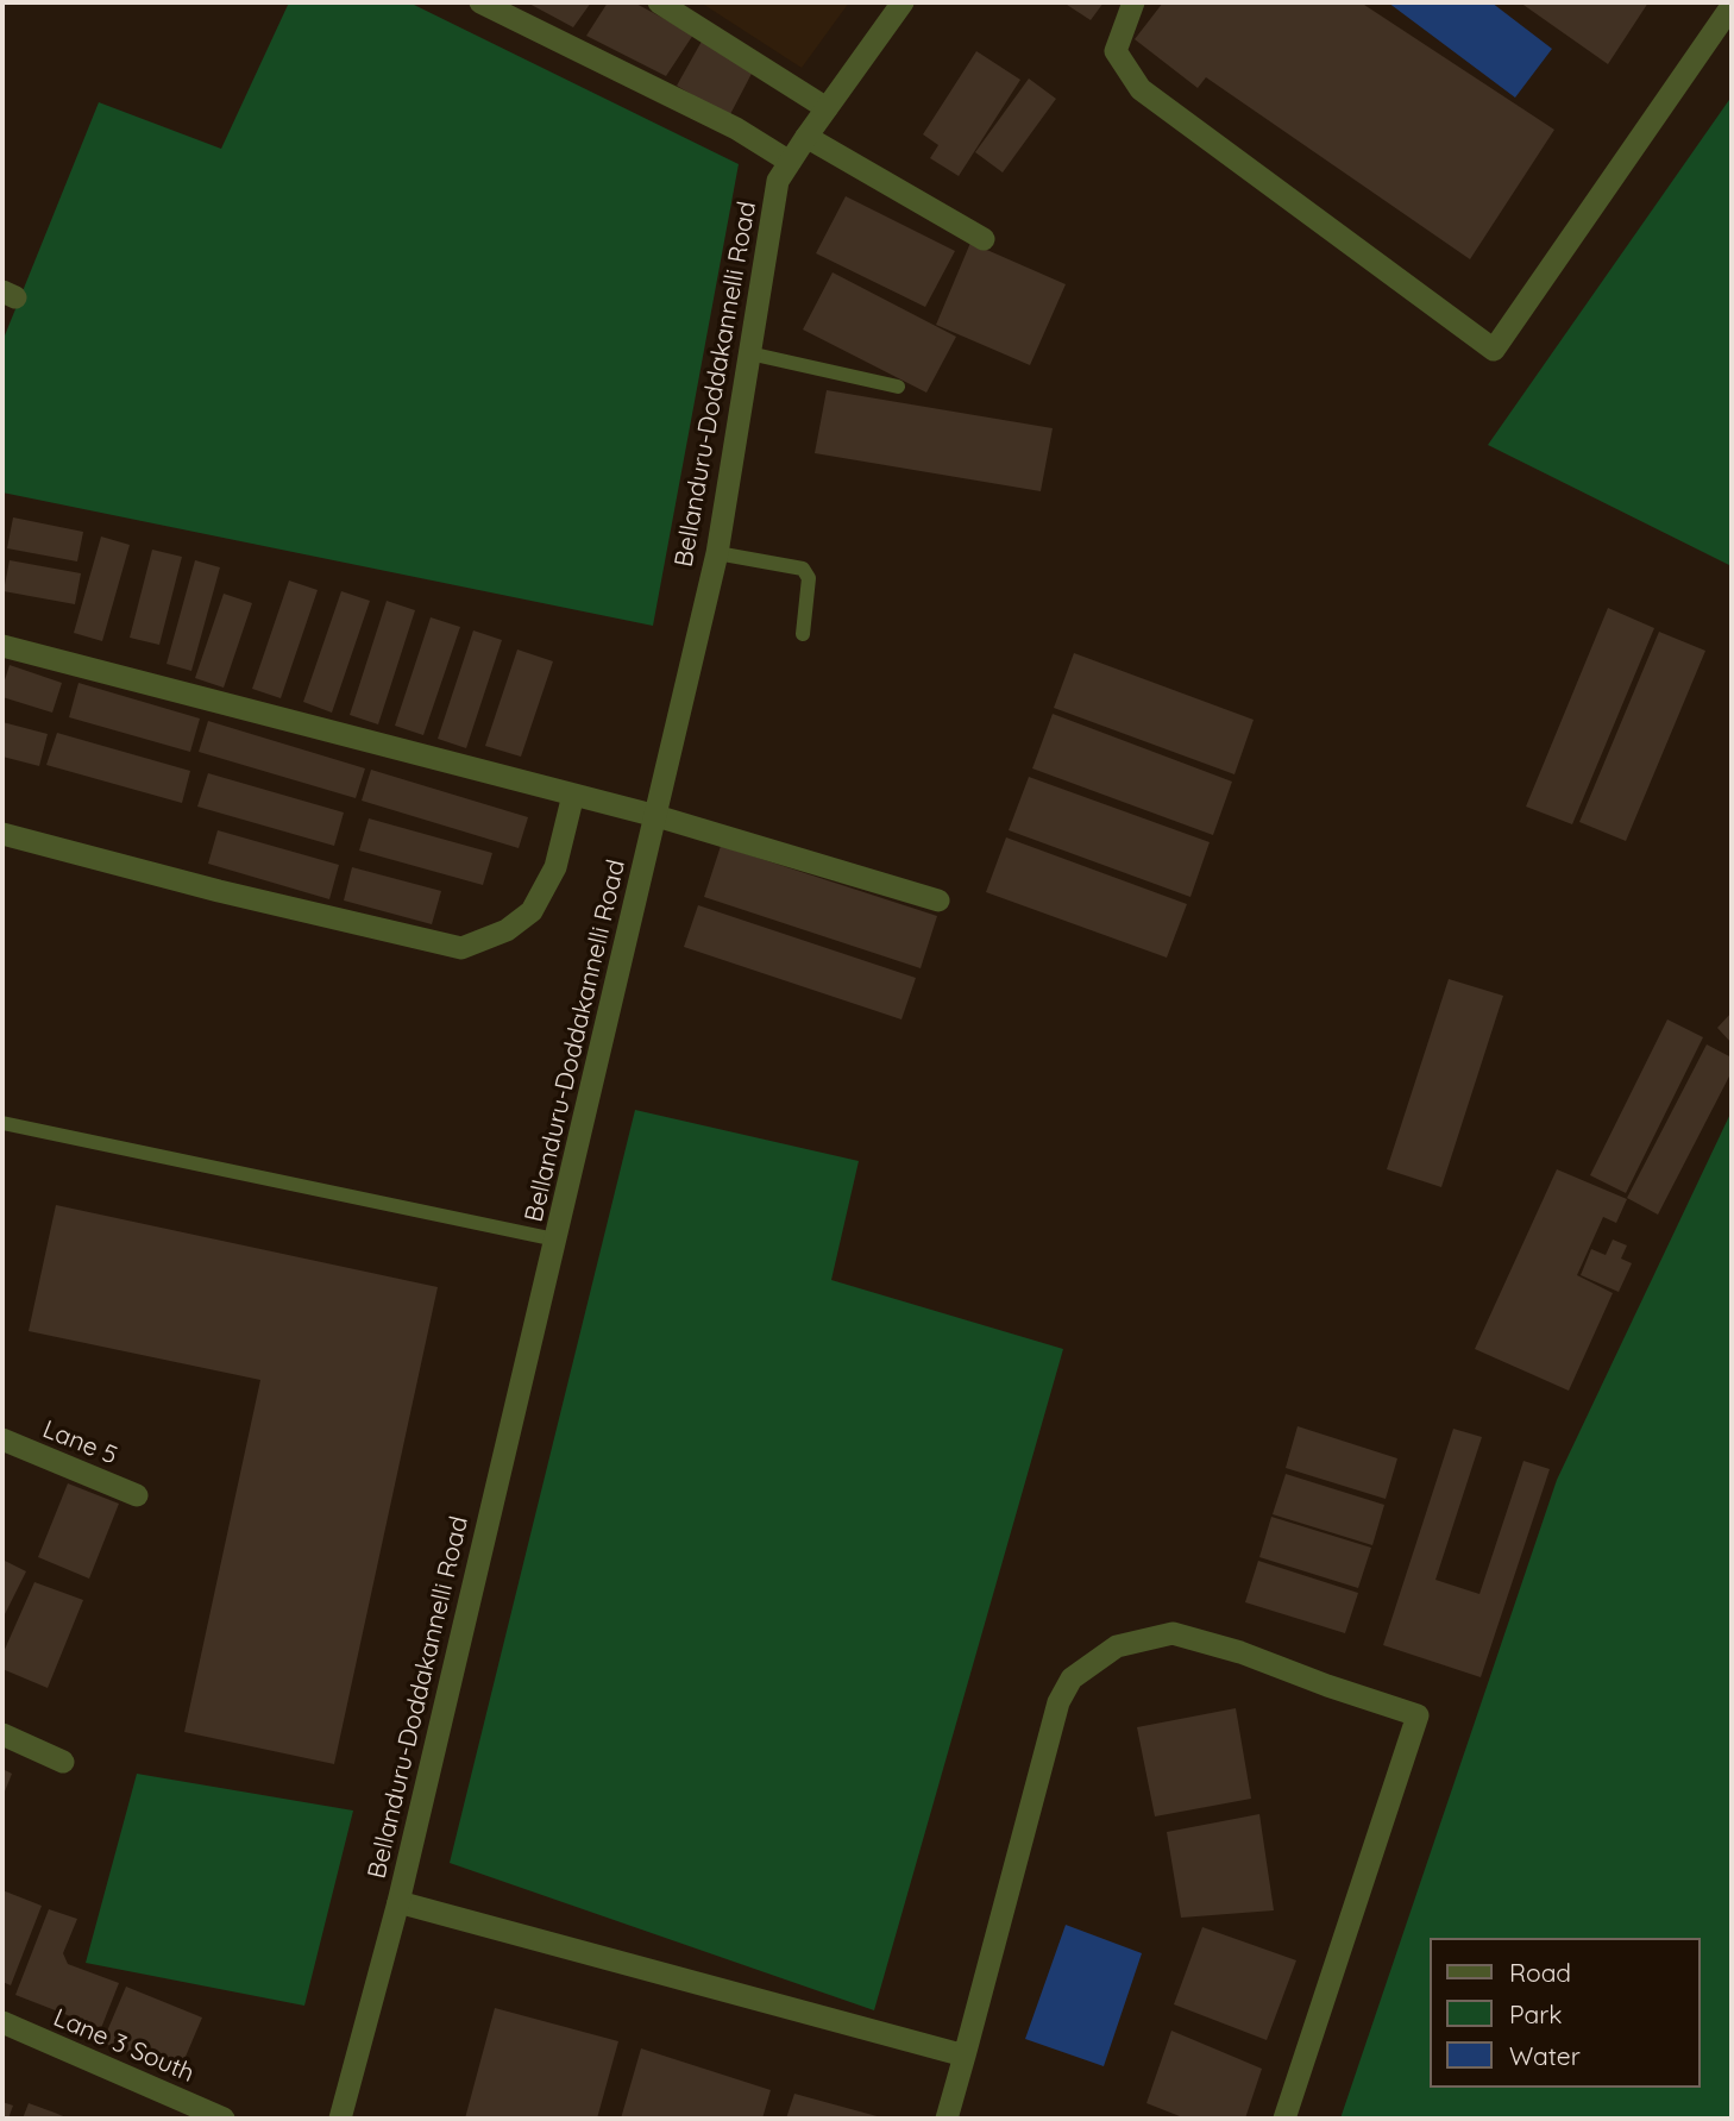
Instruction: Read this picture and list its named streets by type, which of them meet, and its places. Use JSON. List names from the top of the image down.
{
  "streets": {
    "street": ["Bellanduru-Doddakannelli Road", "Lane 5", "Lane 3 South"]
  },
  "legend": ["Road", "Park", "Water"]
}
